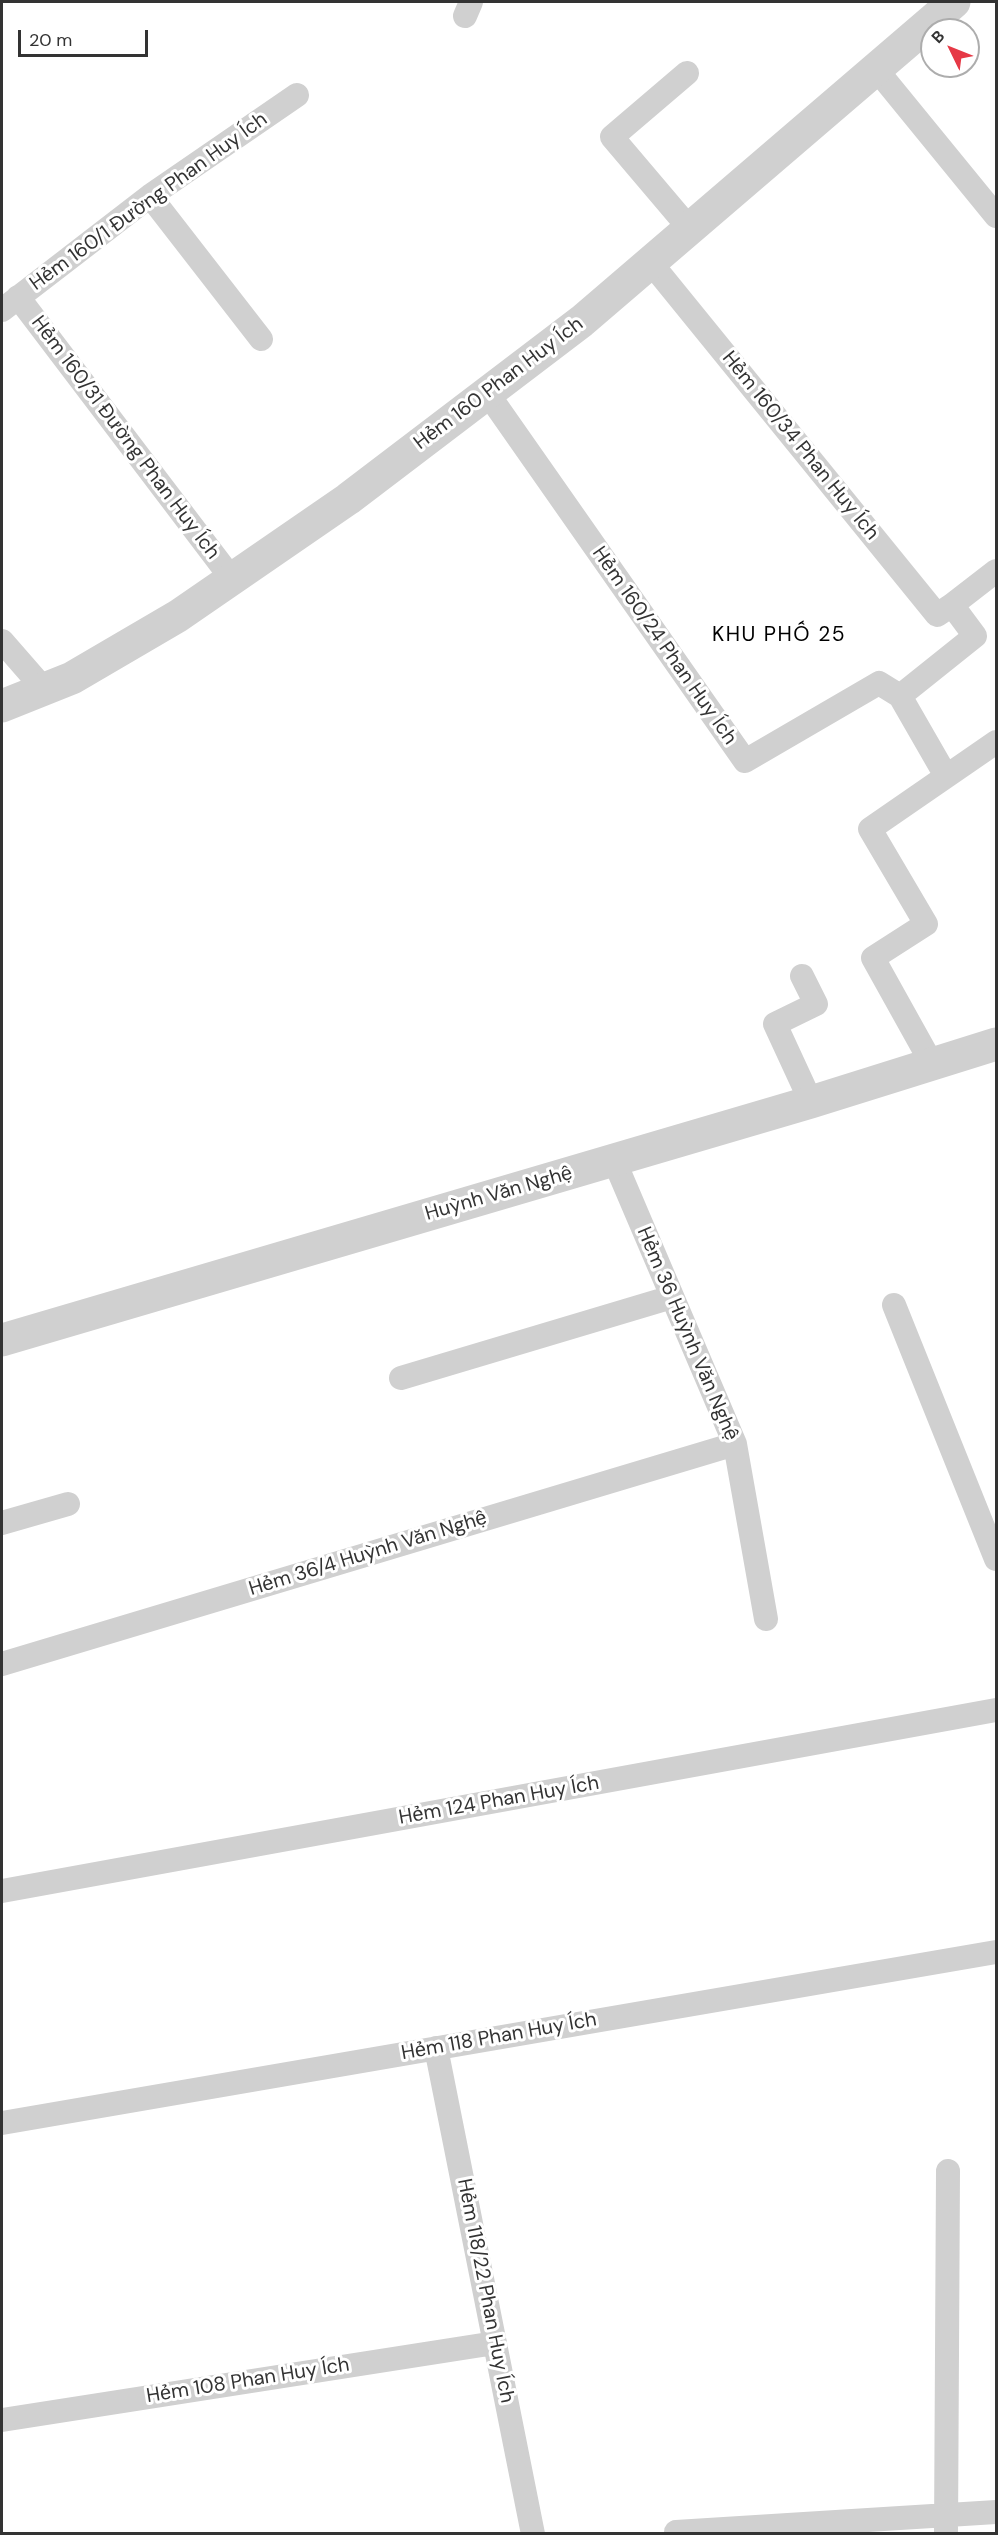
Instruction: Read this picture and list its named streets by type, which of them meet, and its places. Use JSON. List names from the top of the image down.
{
  "streets": {
    "street": ["Hẻm 160 Phan Huy Ích", "Huỳnh Văn Nghệ"],
    "lane": [
      "Hẻm 160/1 Đường Phan Huy Ích",
      "Hẻm 160/31 Đường Phan Huy Ích",
      "Hẻm 160/34 Phan Huy Ích",
      "Hẻm 160/24 Phan Huy Ích",
      "Hẻm 36 Huỳnh Văn Nghệ",
      "Hẻm 36/4 Huỳnh Văn Nghệ",
      "Hẻm 124 Phan Huy Ích",
      "Hẻm 118 Phan Huy Ích",
      "Hẻm 118/22 Phan Huy Ích",
      "Hẻm 108 Phan Huy Ích"
    ]
  },
  "crossings": [
    ["Hẻm 160/1 Đường Phan Huy Ích", "Hẻm 160/31 Đường Phan Huy Ích"],
    ["Hẻm 160 Phan Huy Ích", "Hẻm 160/31 Đường Phan Huy Ích"],
    ["Hẻm 160 Phan Huy Ích", "Hẻm 160/34 Phan Huy Ích"],
    ["Hẻm 160 Phan Huy Ích", "Hẻm 160/24 Phan Huy Ích"],
    ["Huỳnh Văn Nghệ", "Hẻm 36 Huỳnh Văn Nghệ"],
    ["Hẻm 36 Huỳnh Văn Nghệ", "Hẻm 36/4 Huỳnh Văn Nghệ"],
    ["Hẻm 118 Phan Huy Ích", "Hẻm 118/22 Phan Huy Ích"],
    ["Hẻm 118/22 Phan Huy Ích", "Hẻm 108 Phan Huy Ích"]
  ],
  "districts": ["KHU PHỐ 25"],
  "scale_bar": "20 m",
  "north": "top left"
}
